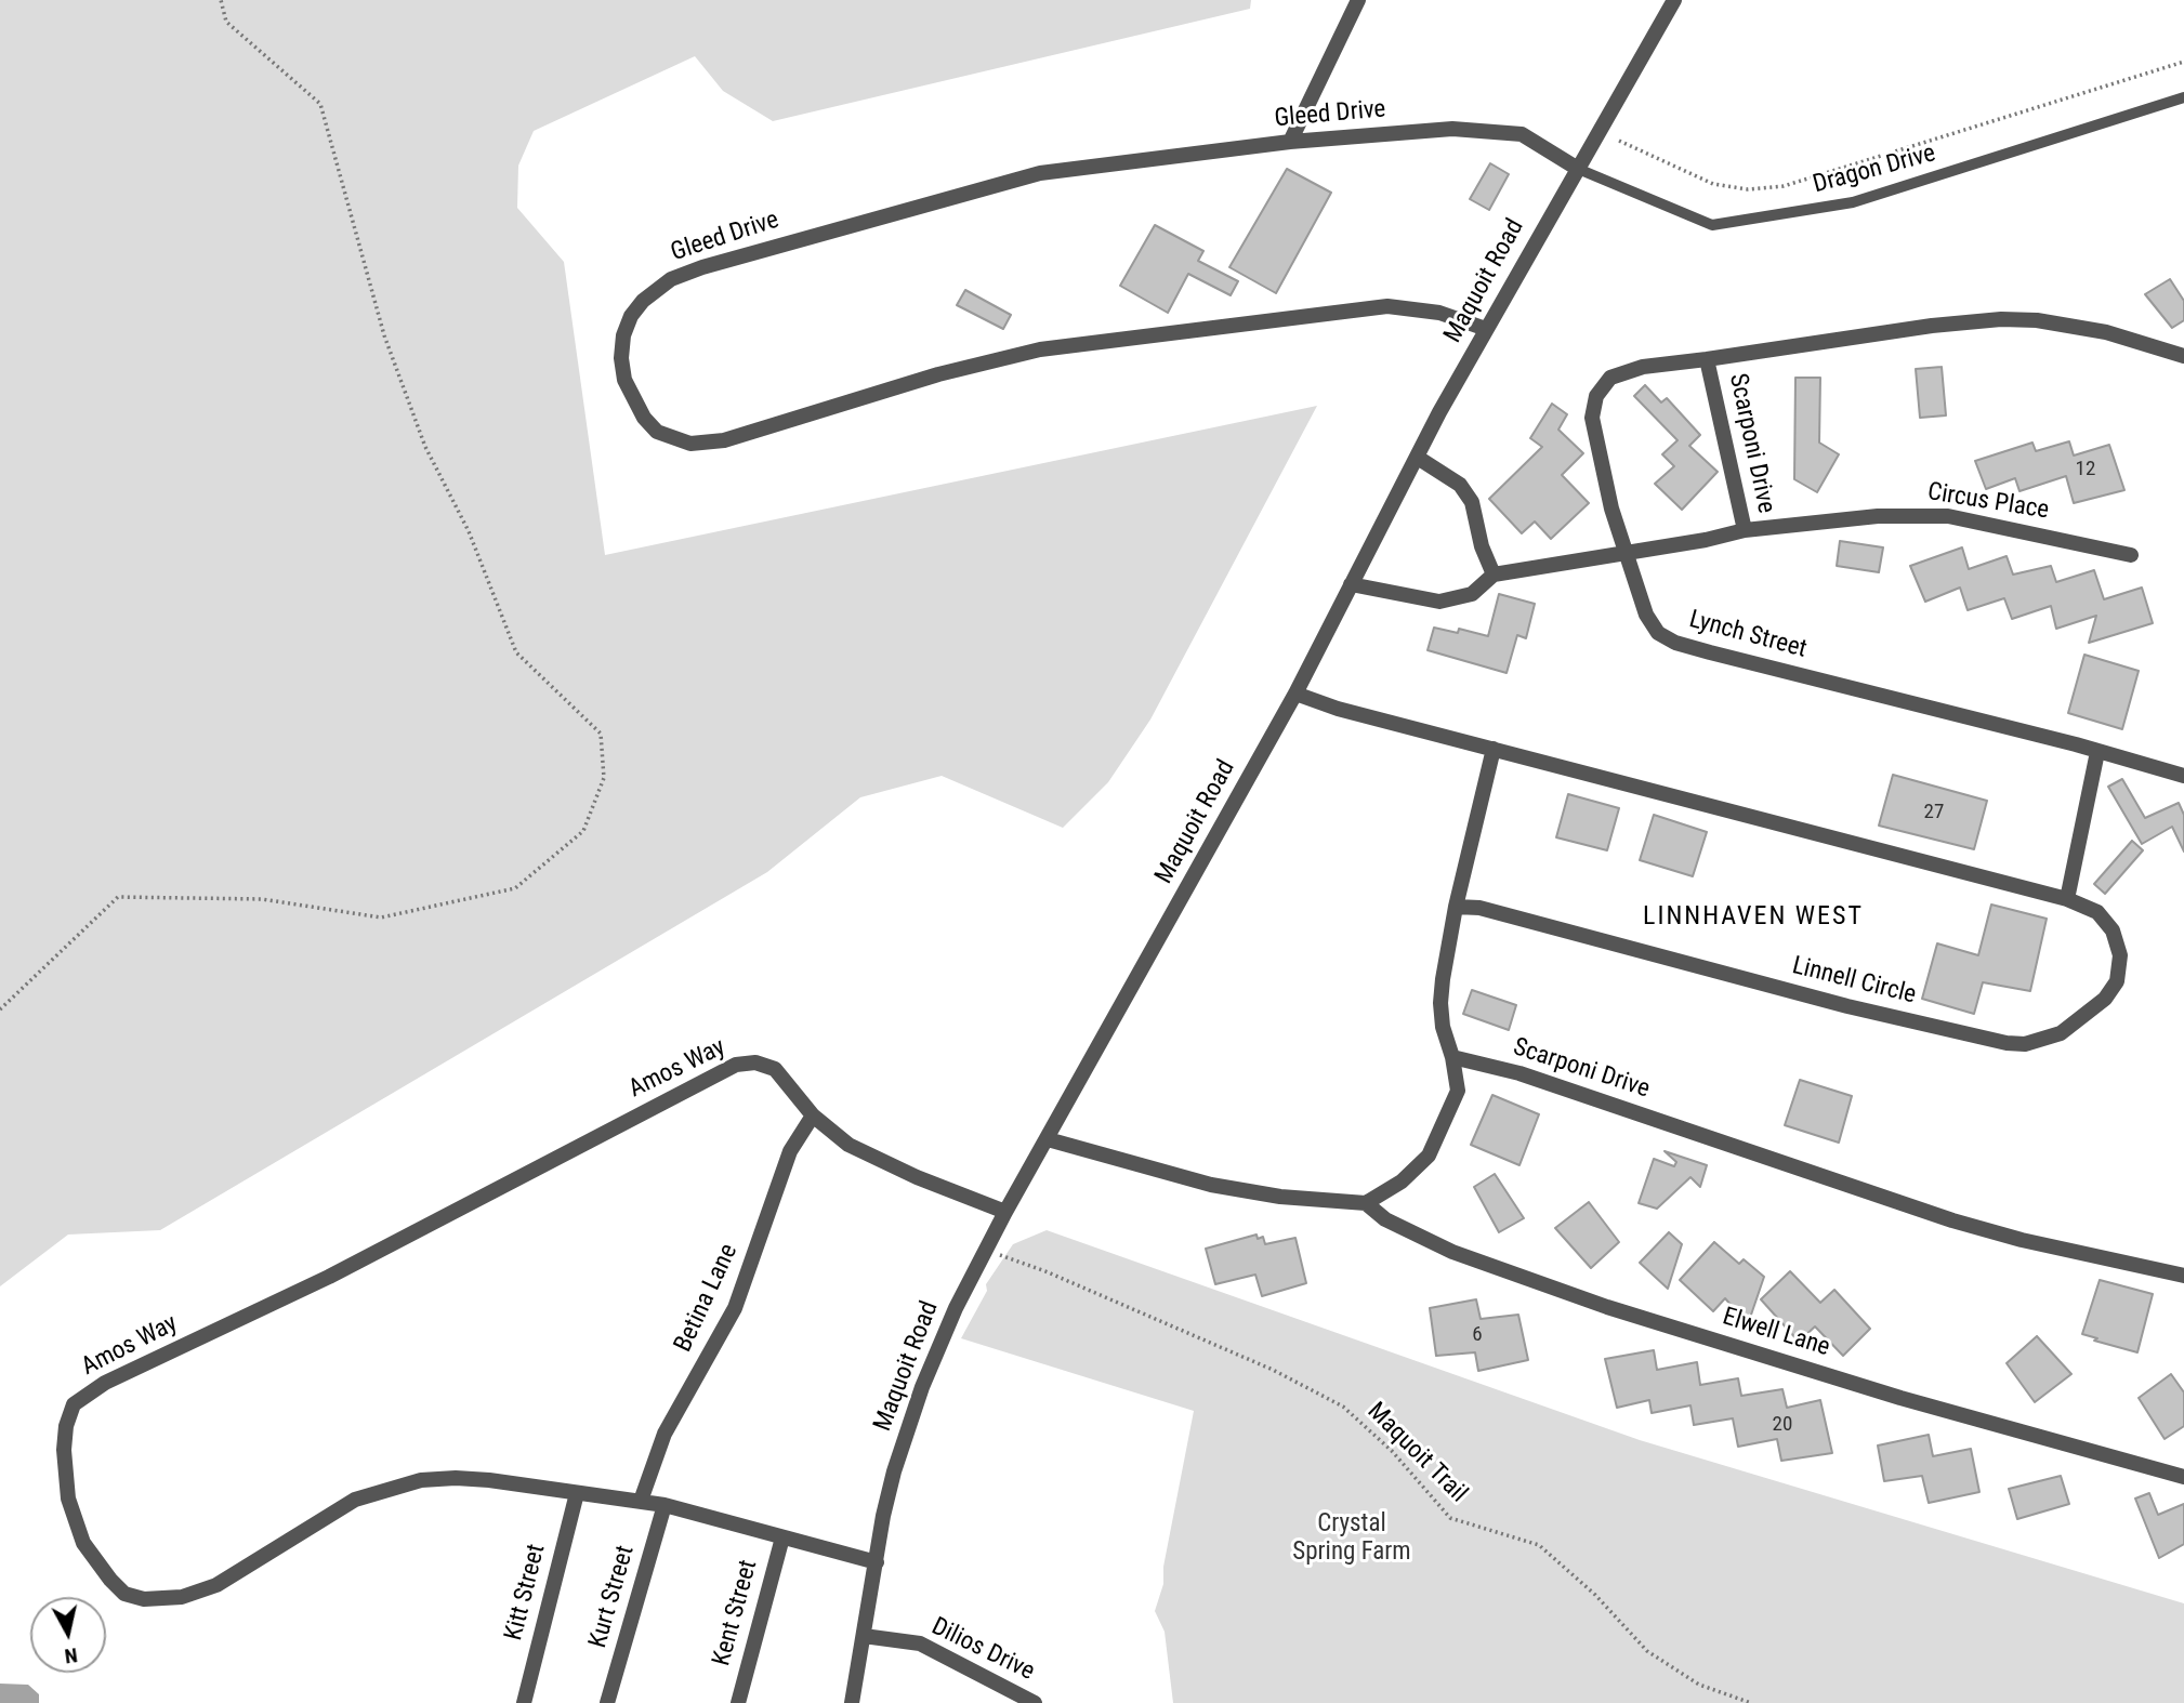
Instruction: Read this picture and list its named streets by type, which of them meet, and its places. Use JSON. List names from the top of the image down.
{
  "streets": {
    "street": [
      "Gleed Drive",
      "Maquoit Road",
      "Scarponi Drive",
      "Circus Place",
      "Lynch Street",
      "Linnell Circle",
      "Amos Way",
      "Betina Lane",
      "Elwell Lane",
      "Kitt Street",
      "Kurt Street",
      "Kent Street",
      "Dilios Drive"
    ],
    "lane": ["Dragon Drive"],
    "path": ["Maquoit Trail"]
  },
  "crossings": [
    ["Gleed Drive", "Dragon Drive"],
    ["Gleed Drive", "Maquoit Road"],
    ["Dragon Drive", "Maquoit Road"],
    ["Maquoit Road", "Linnell Circle"],
    ["Maquoit Road", "Amos Way"],
    ["Maquoit Road", "Maquoit Trail"],
    ["Maquoit Road", "Dilios Drive"],
    ["Scarponi Drive", "Circus Place"],
    ["Scarponi Drive", "Lynch Street"],
    ["Amos Way", "Betina Lane"],
    ["Amos Way", "Kitt Street"],
    ["Amos Way", "Kurt Street"],
    ["Amos Way", "Kent Street"]
  ],
  "districts": ["LINNHAVEN WEST"],
  "parks": ["Crystal Spring Farm"],
  "house_numbers": [
    "12",
    "27",
    "6",
    "20"
  ],
  "north": "bottom"
}
